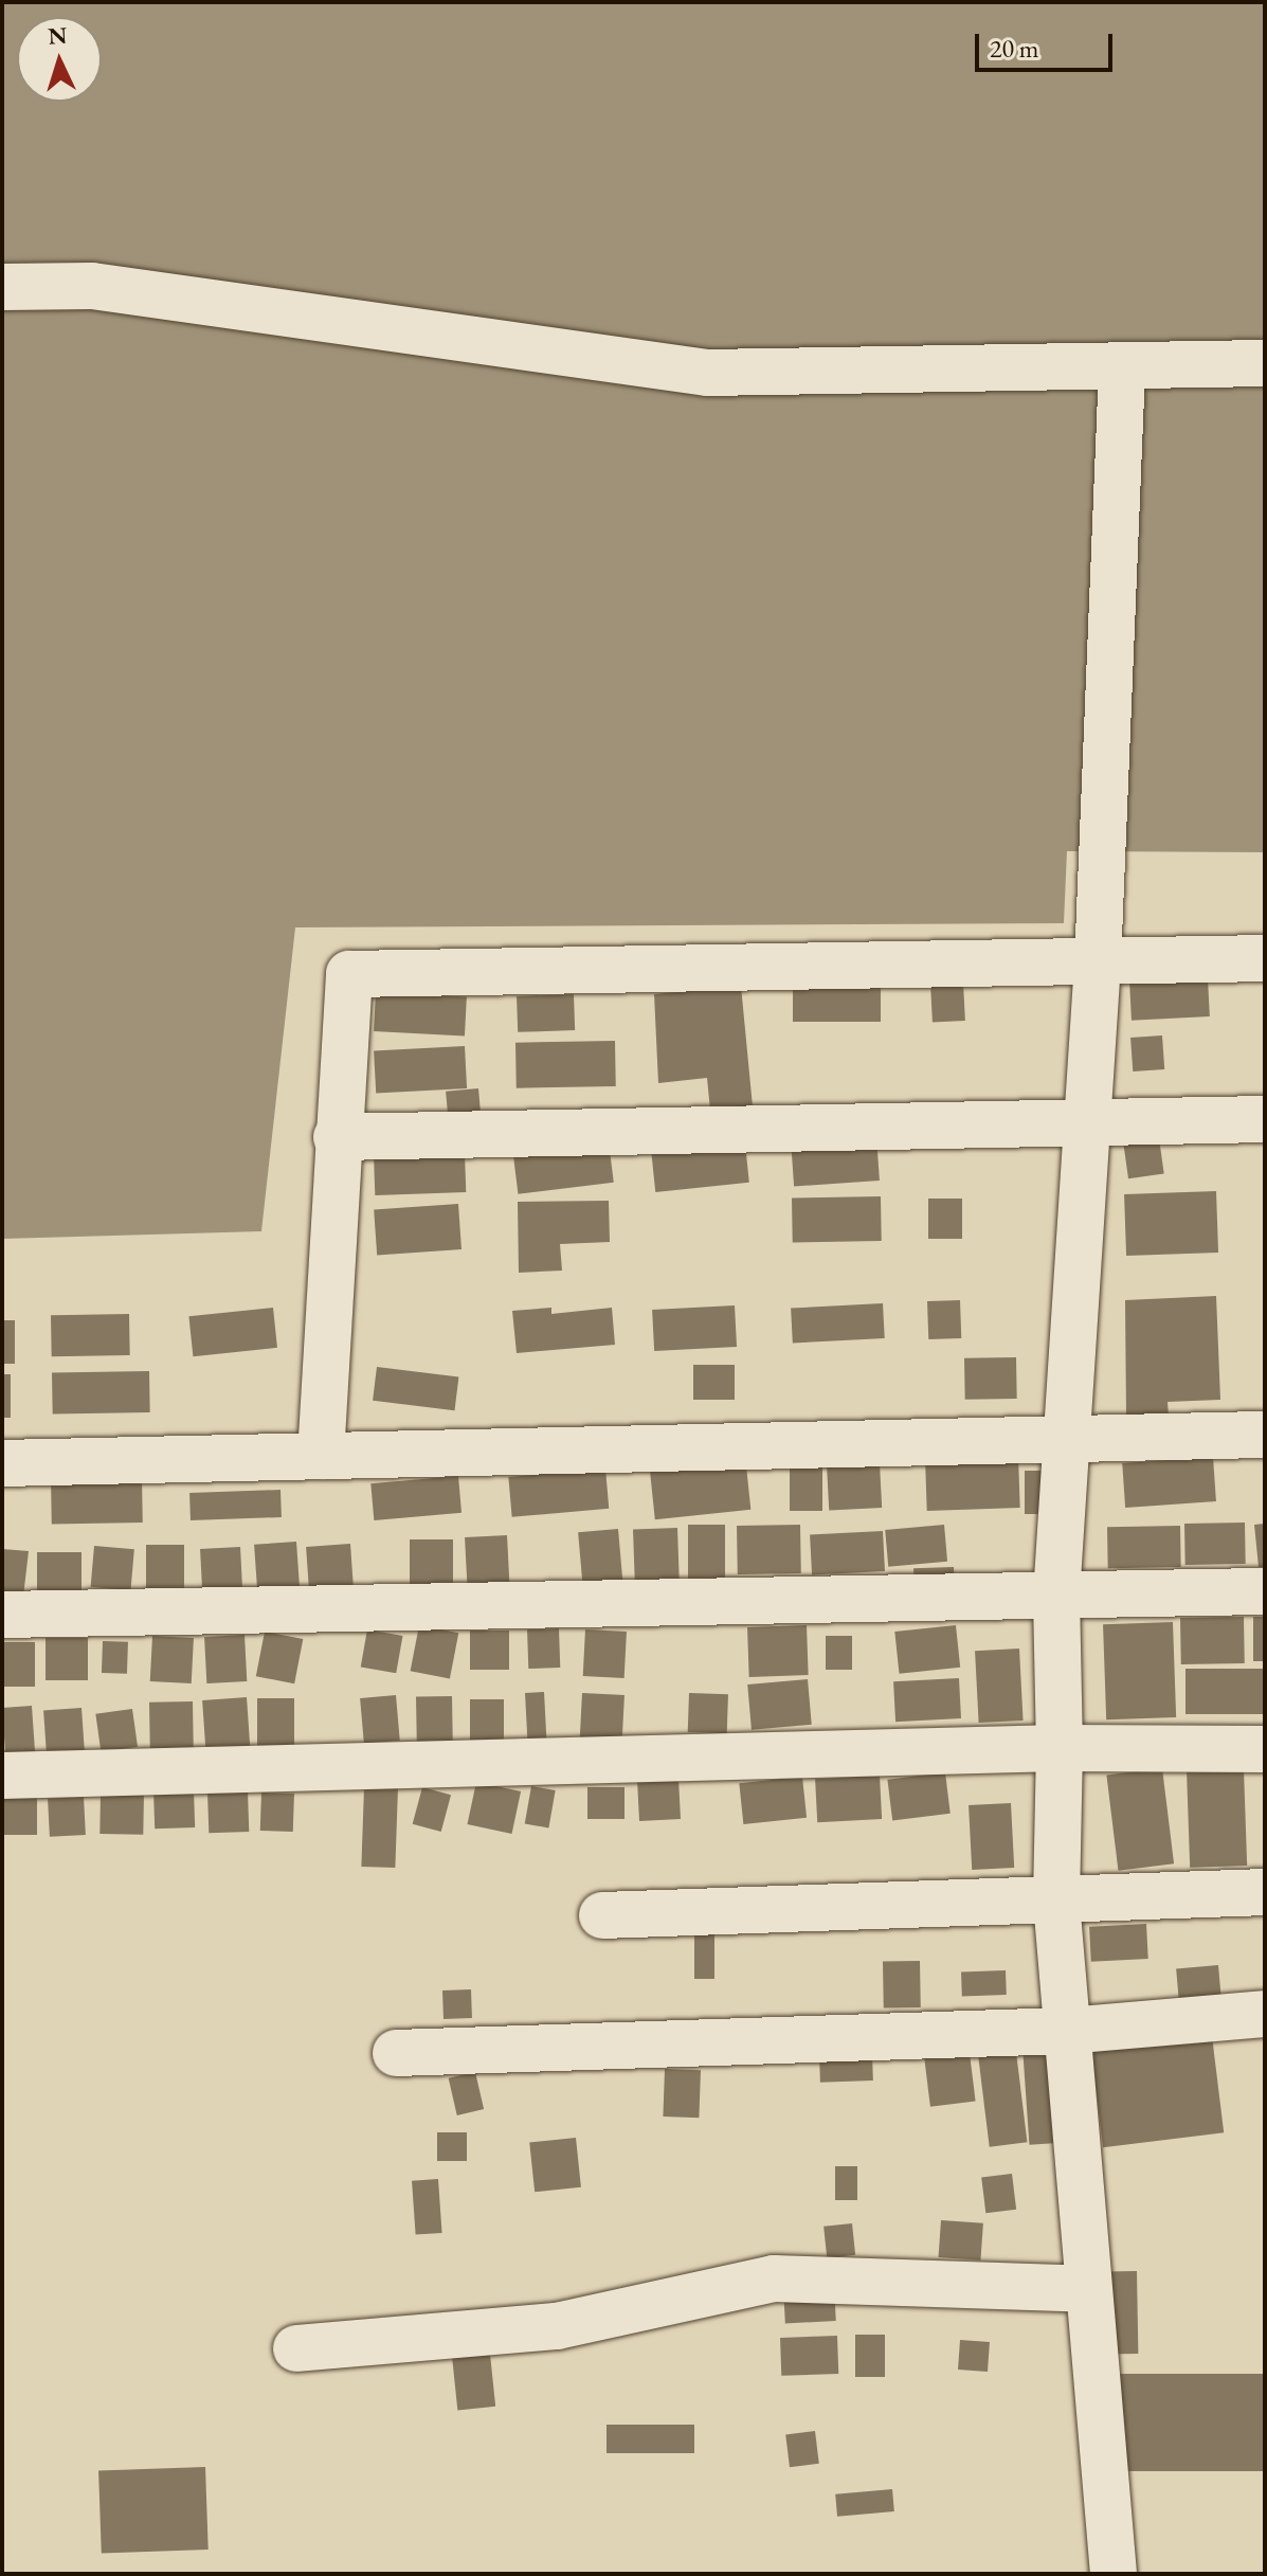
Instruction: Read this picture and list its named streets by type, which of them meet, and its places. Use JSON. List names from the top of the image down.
{
  "scale_bar": "20 m",
  "north": "top"
}
